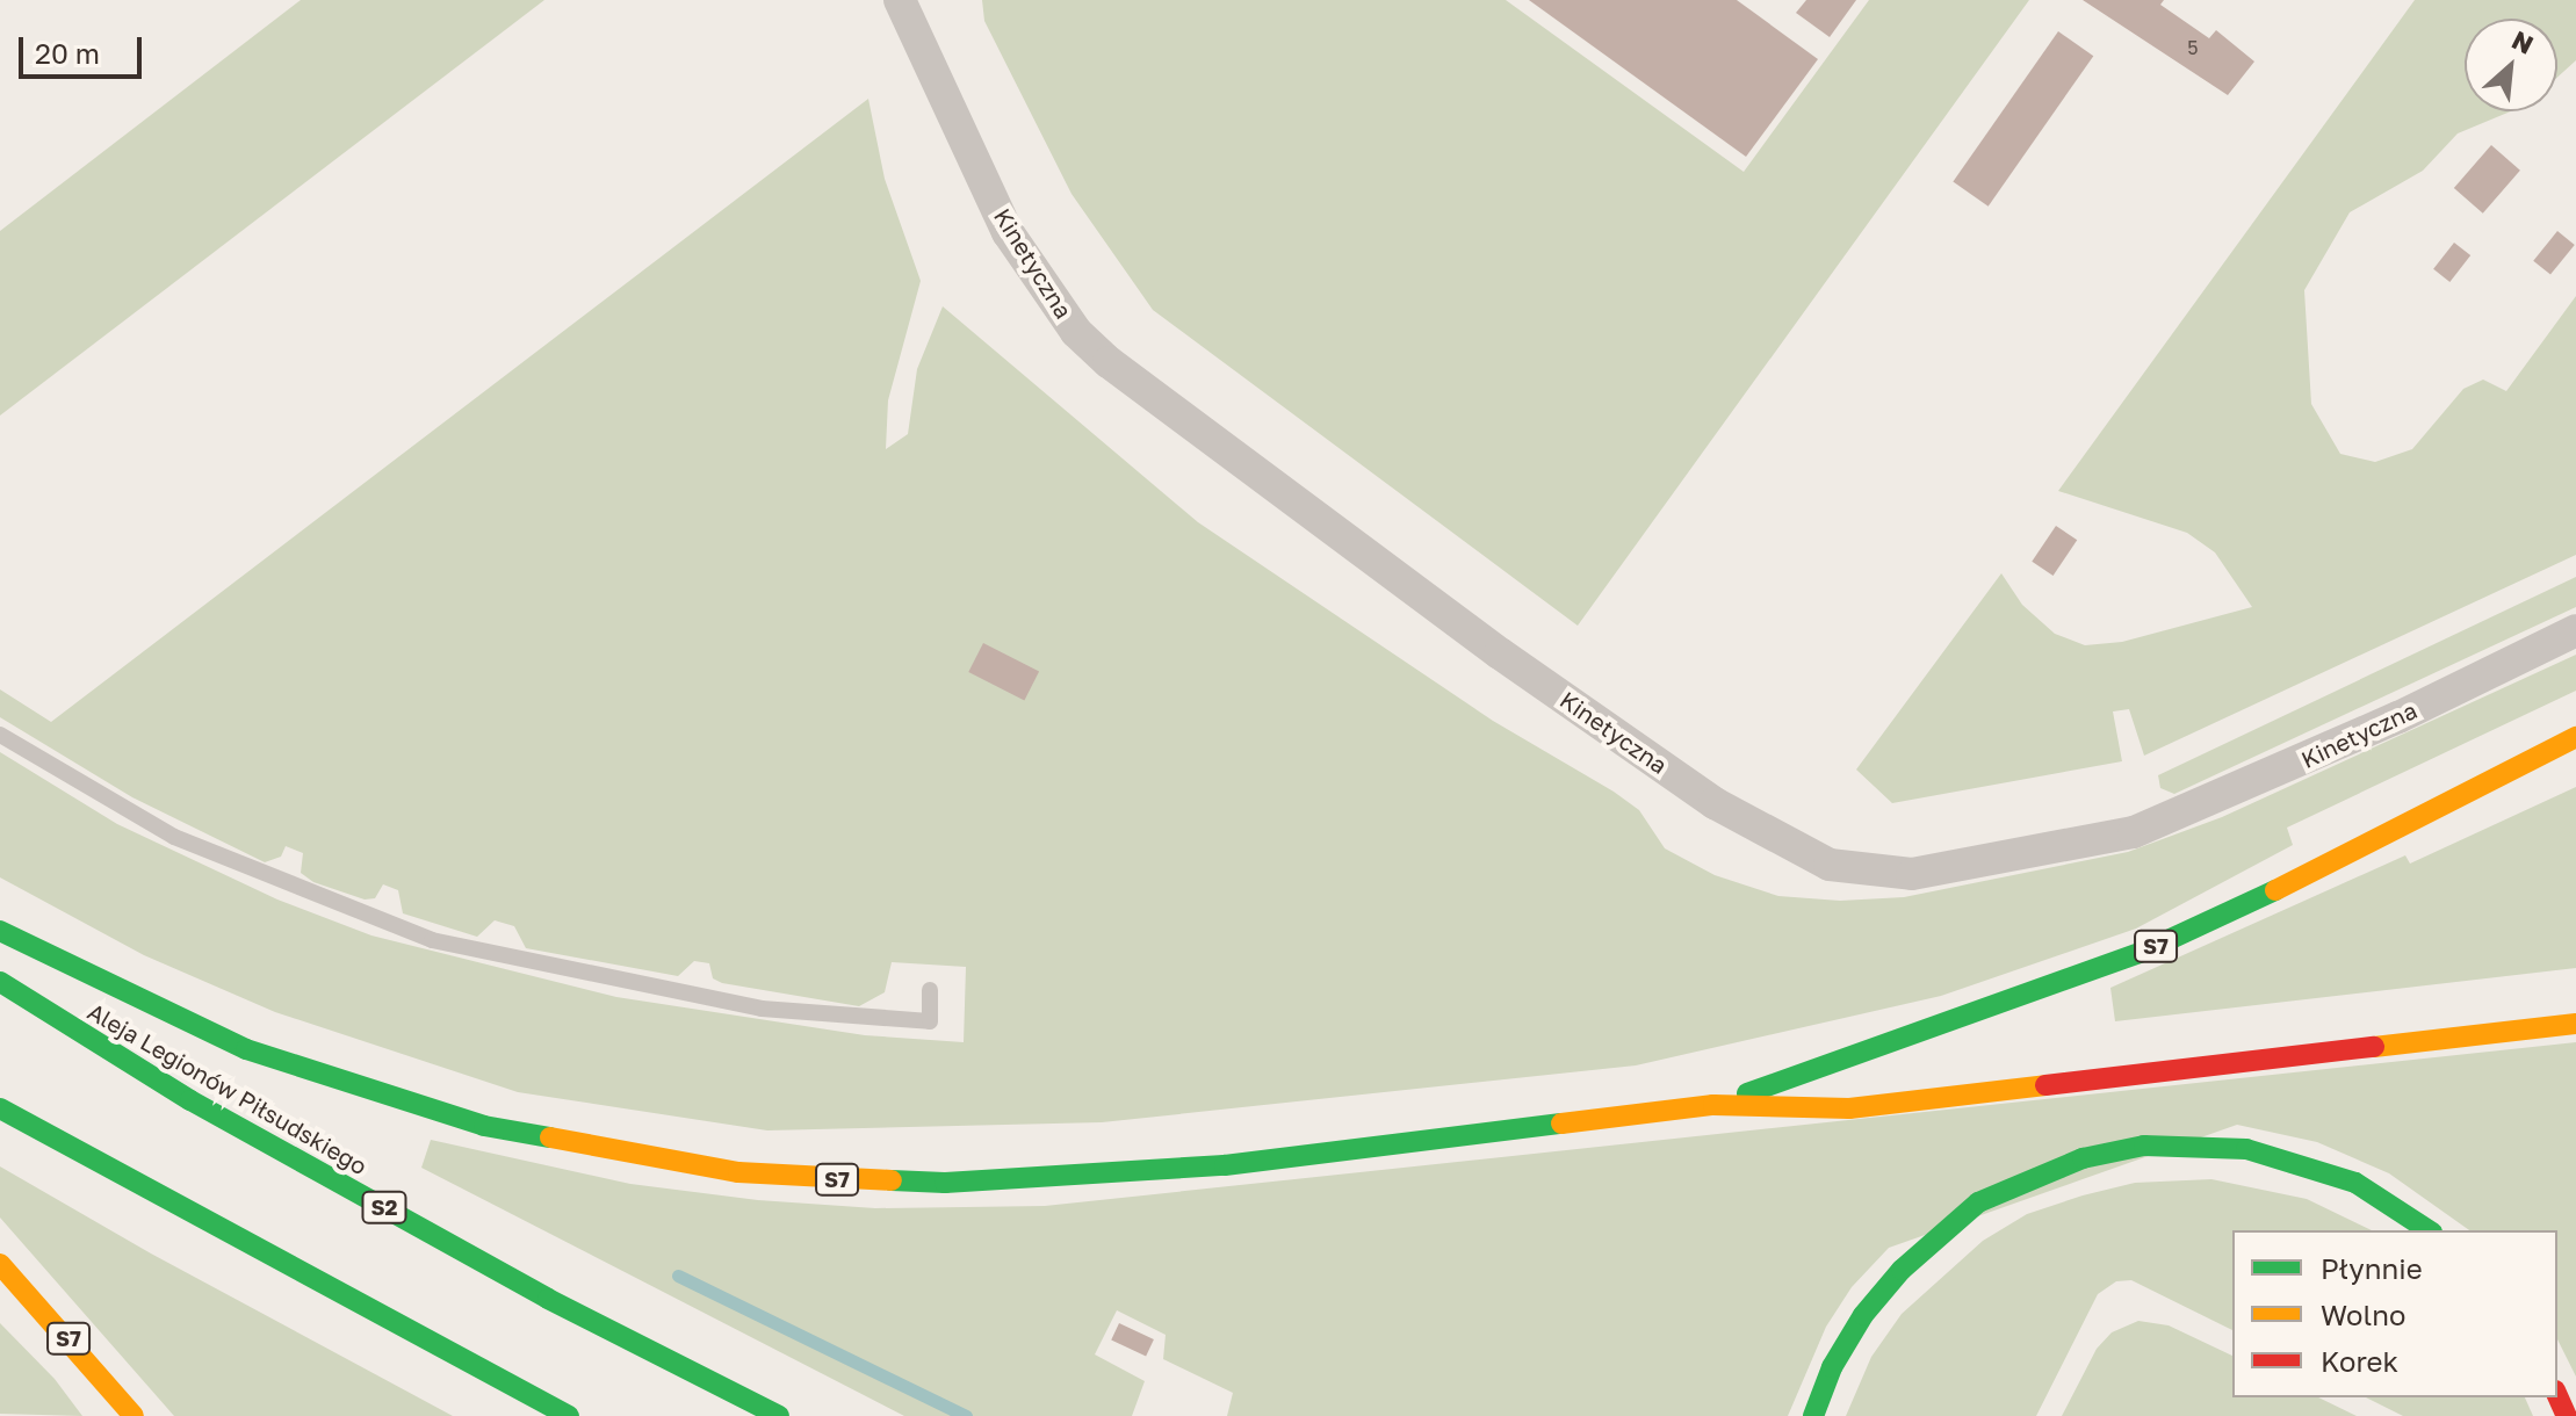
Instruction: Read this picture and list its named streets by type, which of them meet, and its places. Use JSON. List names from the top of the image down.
{
  "streets": {
    "highway": ["S7", "Aleja Legionów Piłsudskiego", "S2"],
    "street": ["Kinetyczna"]
  },
  "house_numbers": ["5"],
  "legend": ["Płynnie", "Wolno", "Korek"],
  "scale_bar": "20 m",
  "north": "top right"
}
